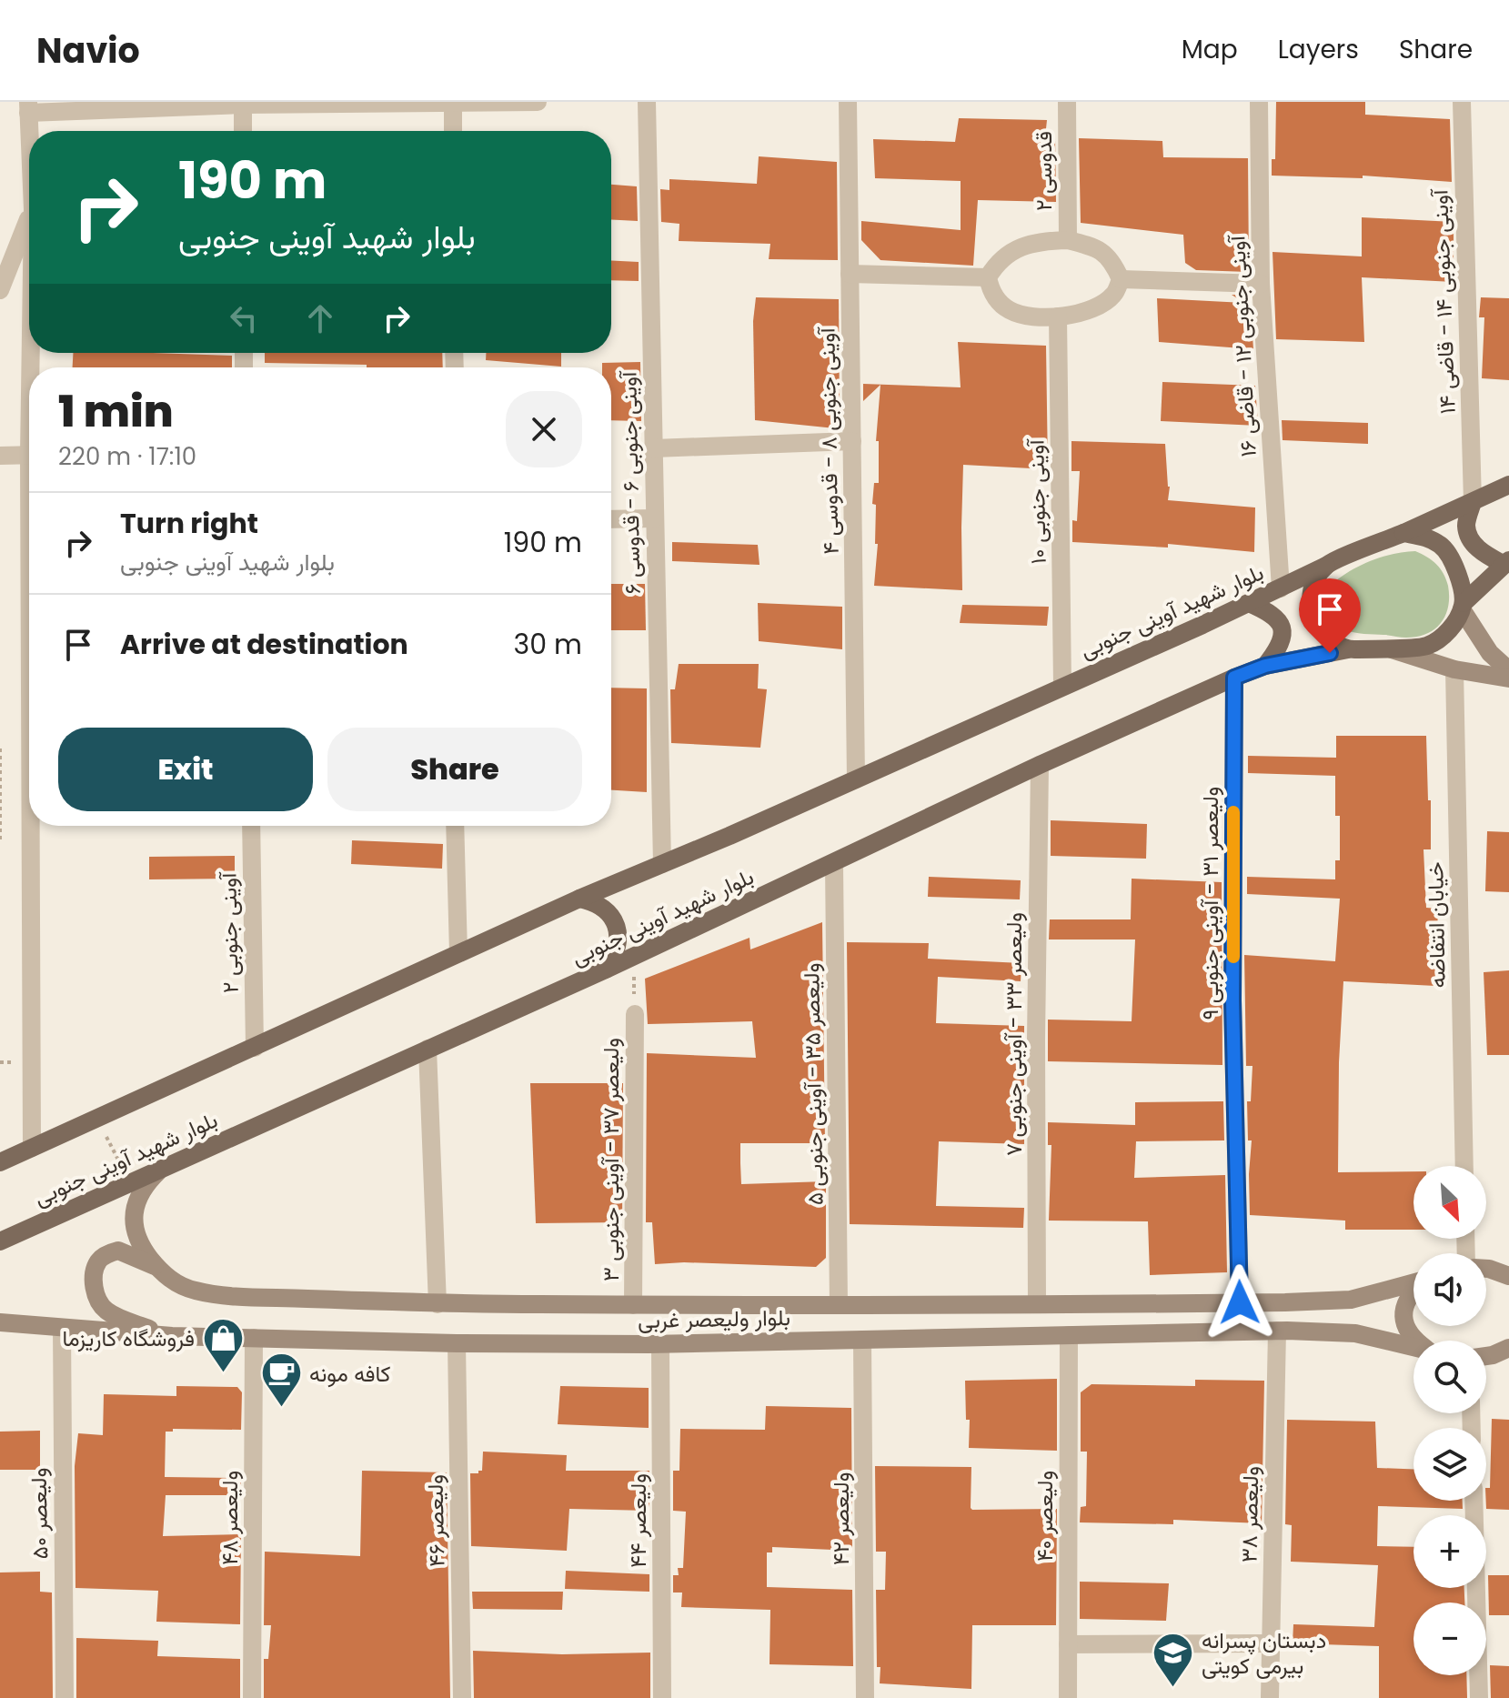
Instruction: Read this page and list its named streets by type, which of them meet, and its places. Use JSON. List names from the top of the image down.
{
  "streets": {
    "main road": ["بلوار شهید آوینی جنوبی", "بلوار ولیعصر غربی"],
    "street": [
      "قدوسی ۲",
      "آوینی جنوبی ۱۴ - قاضی ۱۴",
      "آوینی جنوبی ۱۲ - قاضی ۱۶",
      "آوینی جنوبی ۸ - قدوسی ۴",
      "آوینی جنوبی ۶ - قدوسی ۶",
      "آوینی جنوبی ۱۰",
      "ولیعصر ۳۱ - آوینی جنوبی ۹",
      "خیابان انتفاضه",
      "آوینی جنوبی ۲",
      "ولیعصر ۳۳ - آوینی جنوبی ۷",
      "ولیعصر ۳۵ - آوینی جنوبی ۵",
      "ولیعصر ۳۷ - آوینی جنوبی ۳",
      "ولیعصر ۵۰",
      "ولیعصر ۳۸",
      "ولیعصر ۴۰",
      "ولیعصر ۴۸",
      "ولیعصر ۴۲",
      "ولیعصر ۴۶",
      "ولیعصر ۴۴"
    ]
  },
  "crossings": [
    ["قدوسی ۲", "آوینی جنوبی ۱۰"],
    ["آوینی جنوبی ۱۲ - قاضی ۱۶", "بلوار شهید آوینی جنوبی"],
    ["آوینی جنوبی ۸ - قدوسی ۴", "بلوار شهید آوینی جنوبی"],
    ["آوینی جنوبی ۶ - قدوسی ۶", "بلوار شهید آوینی جنوبی"],
    ["آوینی جنوبی ۱۰", "بلوار شهید آوینی جنوبی"],
    ["بلوار شهید آوینی جنوبی", "ولیعصر ۳۱ - آوینی جنوبی ۹"],
    ["بلوار شهید آوینی جنوبی", "آوینی جنوبی ۲"],
    ["بلوار شهید آوینی جنوبی", "ولیعصر ۳۳ - آوینی جنوبی ۷"],
    ["بلوار شهید آوینی جنوبی", "ولیعصر ۳۵ - آوینی جنوبی ۵"],
    ["بلوار شهید آوینی جنوبی", "بلوار ولیعصر غربی"],
    ["ولیعصر ۳۱ - آوینی جنوبی ۹", "بلوار ولیعصر غربی"],
    ["ولیعصر ۳۳ - آوینی جنوبی ۷", "بلوار ولیعصر غربی"],
    ["ولیعصر ۳۵ - آوینی جنوبی ۵", "بلوار ولیعصر غربی"],
    ["ولیعصر ۳۷ - آوینی جنوبی ۳", "بلوار ولیعصر غربی"],
    ["بلوار ولیعصر غربی", "ولیعصر ۵۰"],
    ["بلوار ولیعصر غربی", "ولیعصر ۳۸"],
    ["بلوار ولیعصر غربی", "ولیعصر ۴۰"],
    ["بلوار ولیعصر غربی", "ولیعصر ۴۸"],
    ["بلوار ولیعصر غربی", "ولیعصر ۴۲"],
    ["بلوار ولیعصر غربی", "ولیعصر ۴۶"],
    ["بلوار ولیعصر غربی", "ولیعصر ۴۴"]
  ],
  "places": {
    "shop": ["فروشگاه کاریزما"],
    "cafe": ["کافه مونه"],
    "school or university": ["دبستان پسرانه بیرمی کویتی"]
  },
  "north": "bottom right",
  "page": {
    "header": "Navio",
    "nav": ["Map", "Layers", "Share"],
    "turn": ["190 m", "بلوار شهید آوینی جنوبی"],
    "heading": ["1 min", "220 m · 17:10"],
    "list": [
      {
        "name": "Turn right",
        "note": "بلوار شهید آوینی جنوبی",
        "value": "190 m"
      },
      {
        "name": "Arrive at destination",
        "value": "30 m"
      }
    ],
    "buttons": ["Exit", "Share"],
    "map_buttons": ["+", "−"]
  }
}
